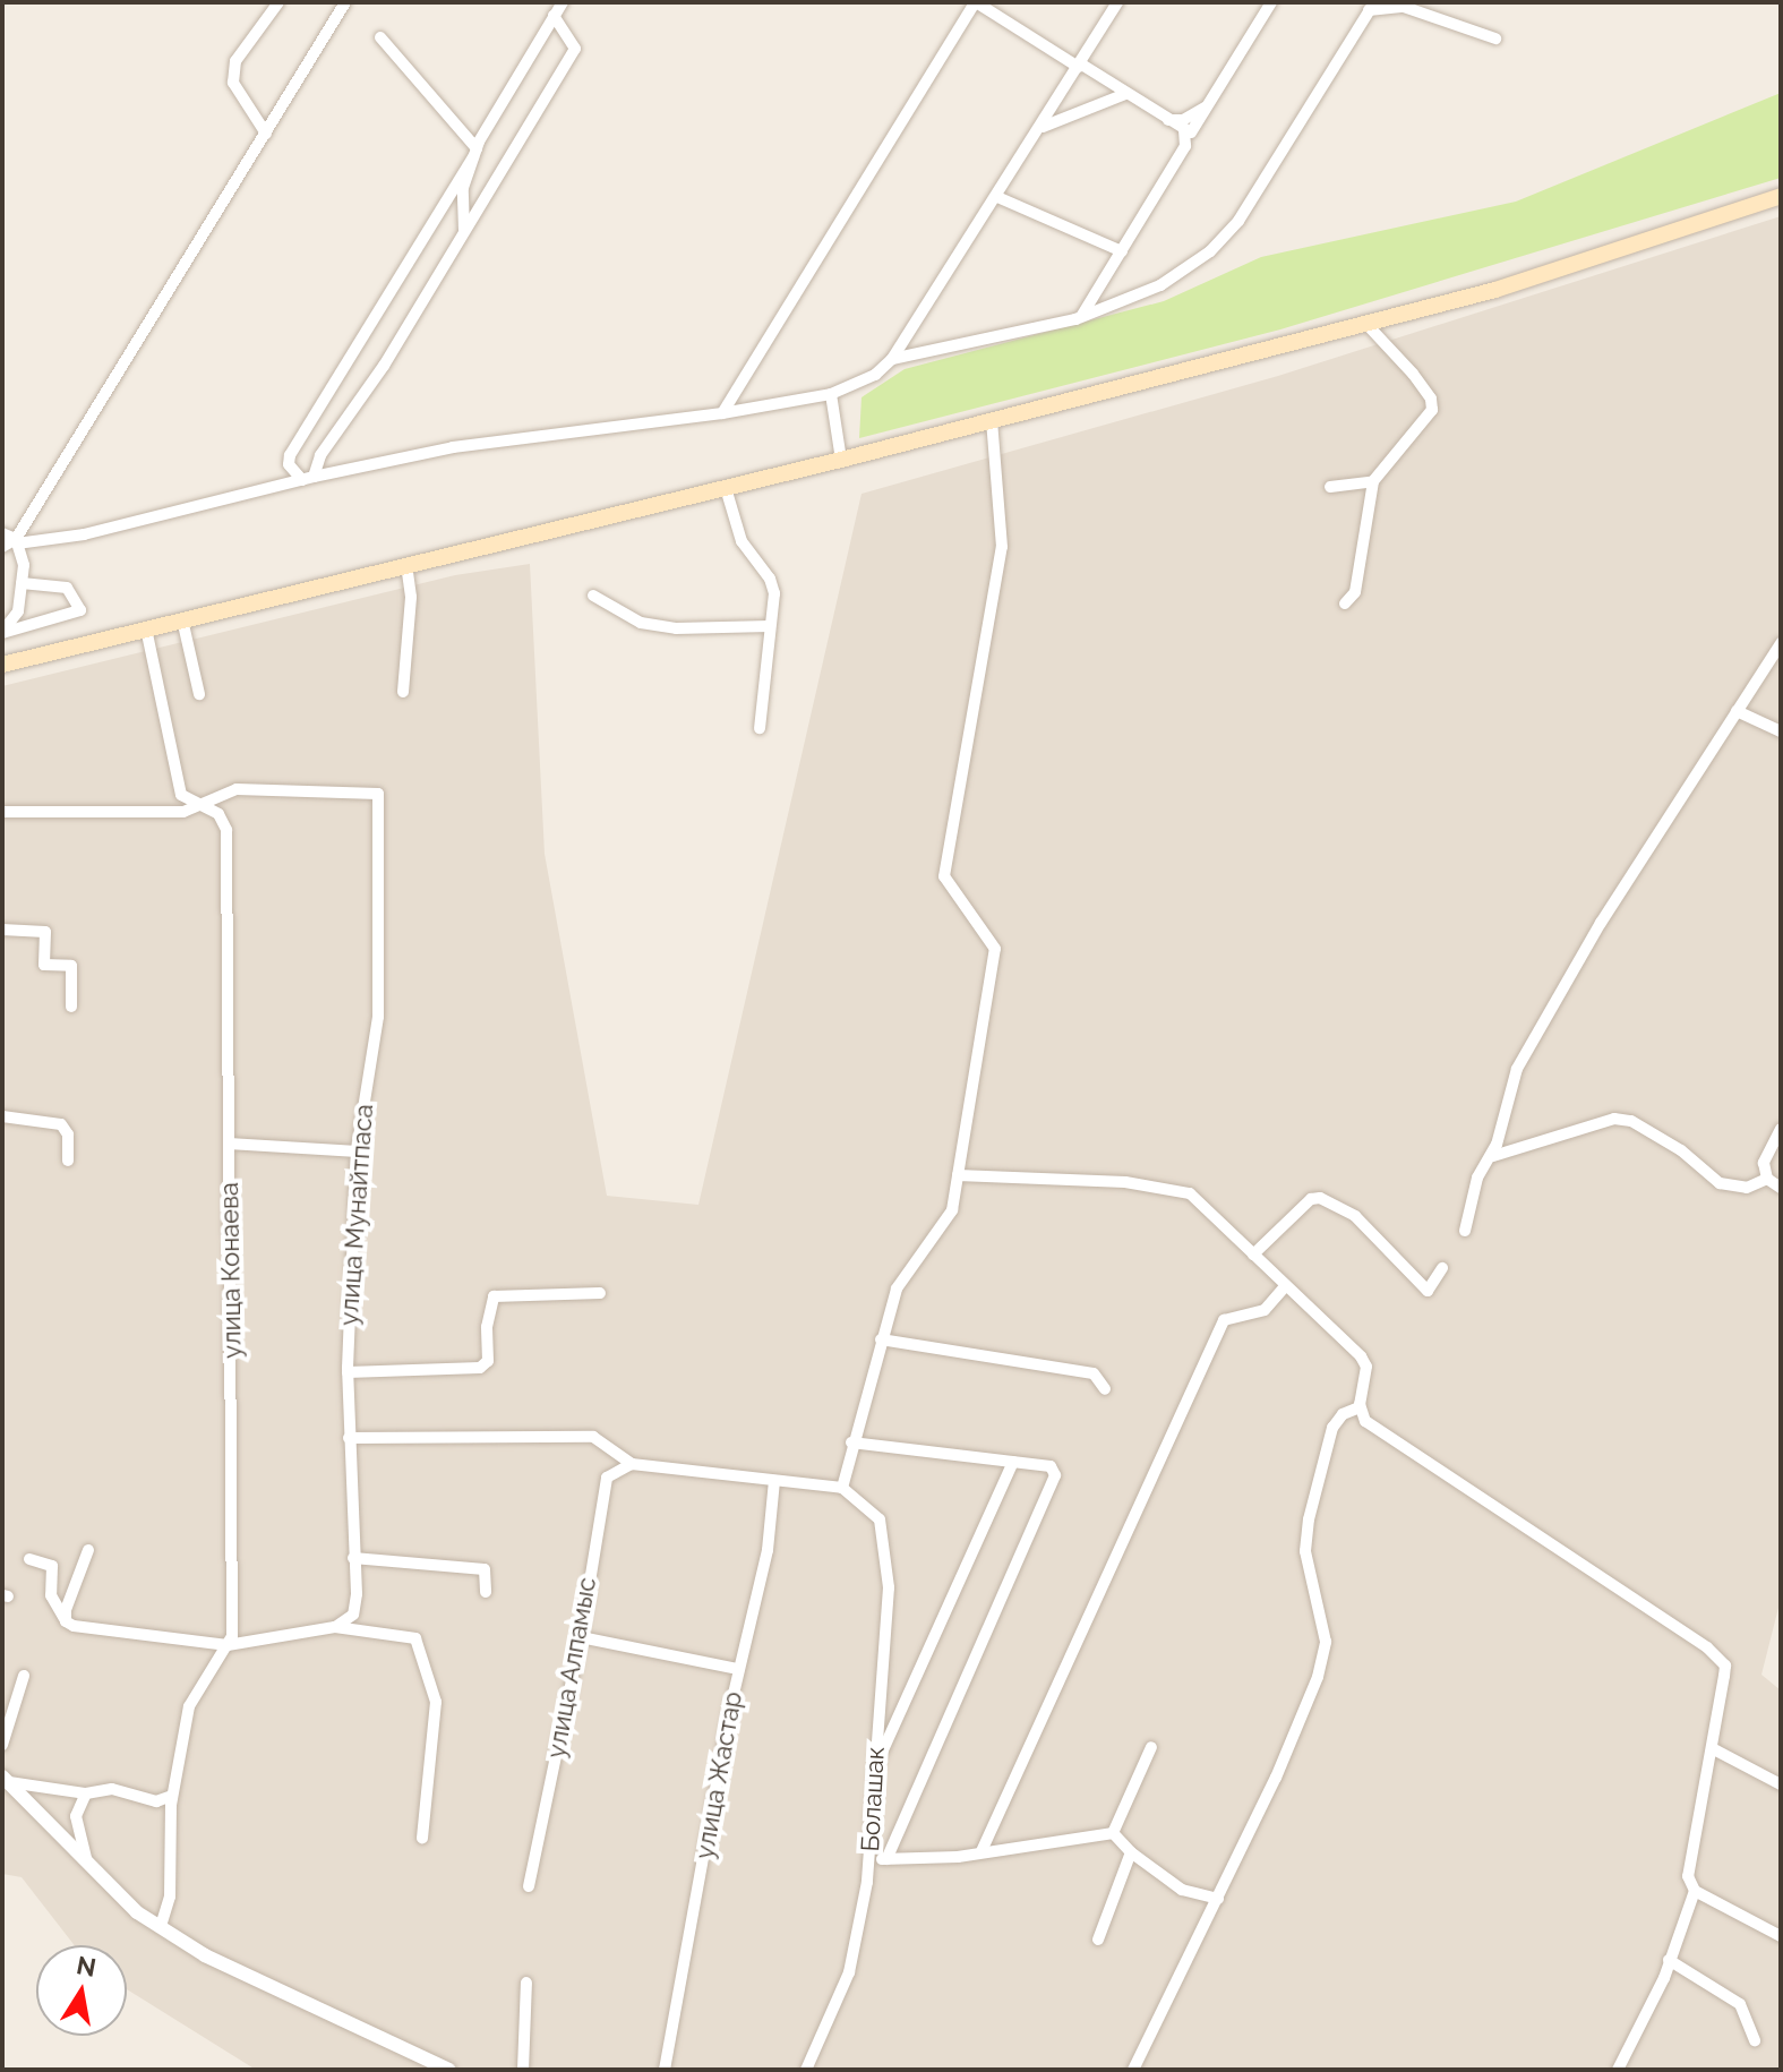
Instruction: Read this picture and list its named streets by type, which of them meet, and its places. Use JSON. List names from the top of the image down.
{
  "streets": {
    "street": [
      "улица Мунайтпаса",
      "улица Конаева",
      "улица Алпамыс",
      "улица Жастар",
      "Болашак"
    ]
  },
  "crossings": [
    ["улица Мунайтпаса", "улица Конаева"]
  ],
  "north": "top"
}
